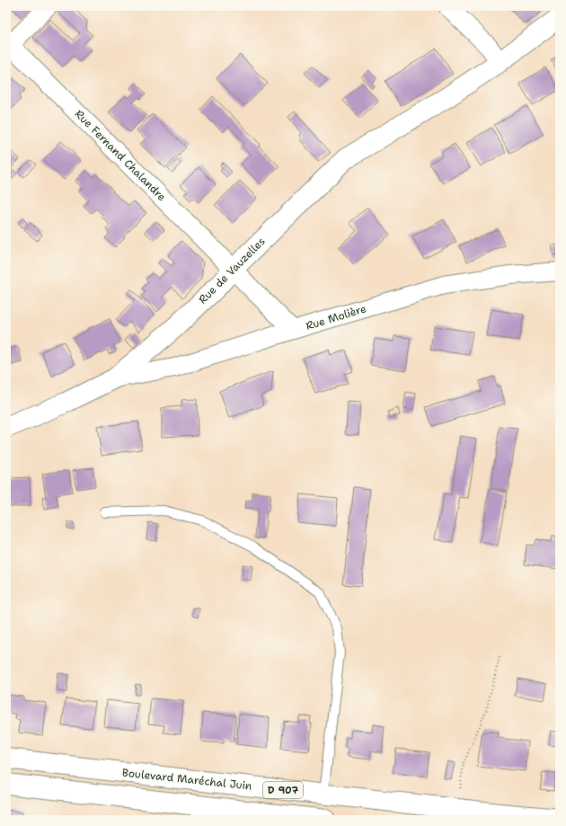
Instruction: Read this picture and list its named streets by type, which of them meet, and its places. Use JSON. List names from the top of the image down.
{
  "streets": {
    "main road": ["Rue de Vauzelles", "Boulevard Maréchal Juin", "D 907"],
    "street": ["Rue Fernand Chalandre", "Rue Molière"]
  },
  "crossings": [
    ["Rue Fernand Chalandre", "Rue de Vauzelles"],
    ["Rue Fernand Chalandre", "Rue Molière"],
    ["Rue de Vauzelles", "Rue Molière"]
  ]
}
